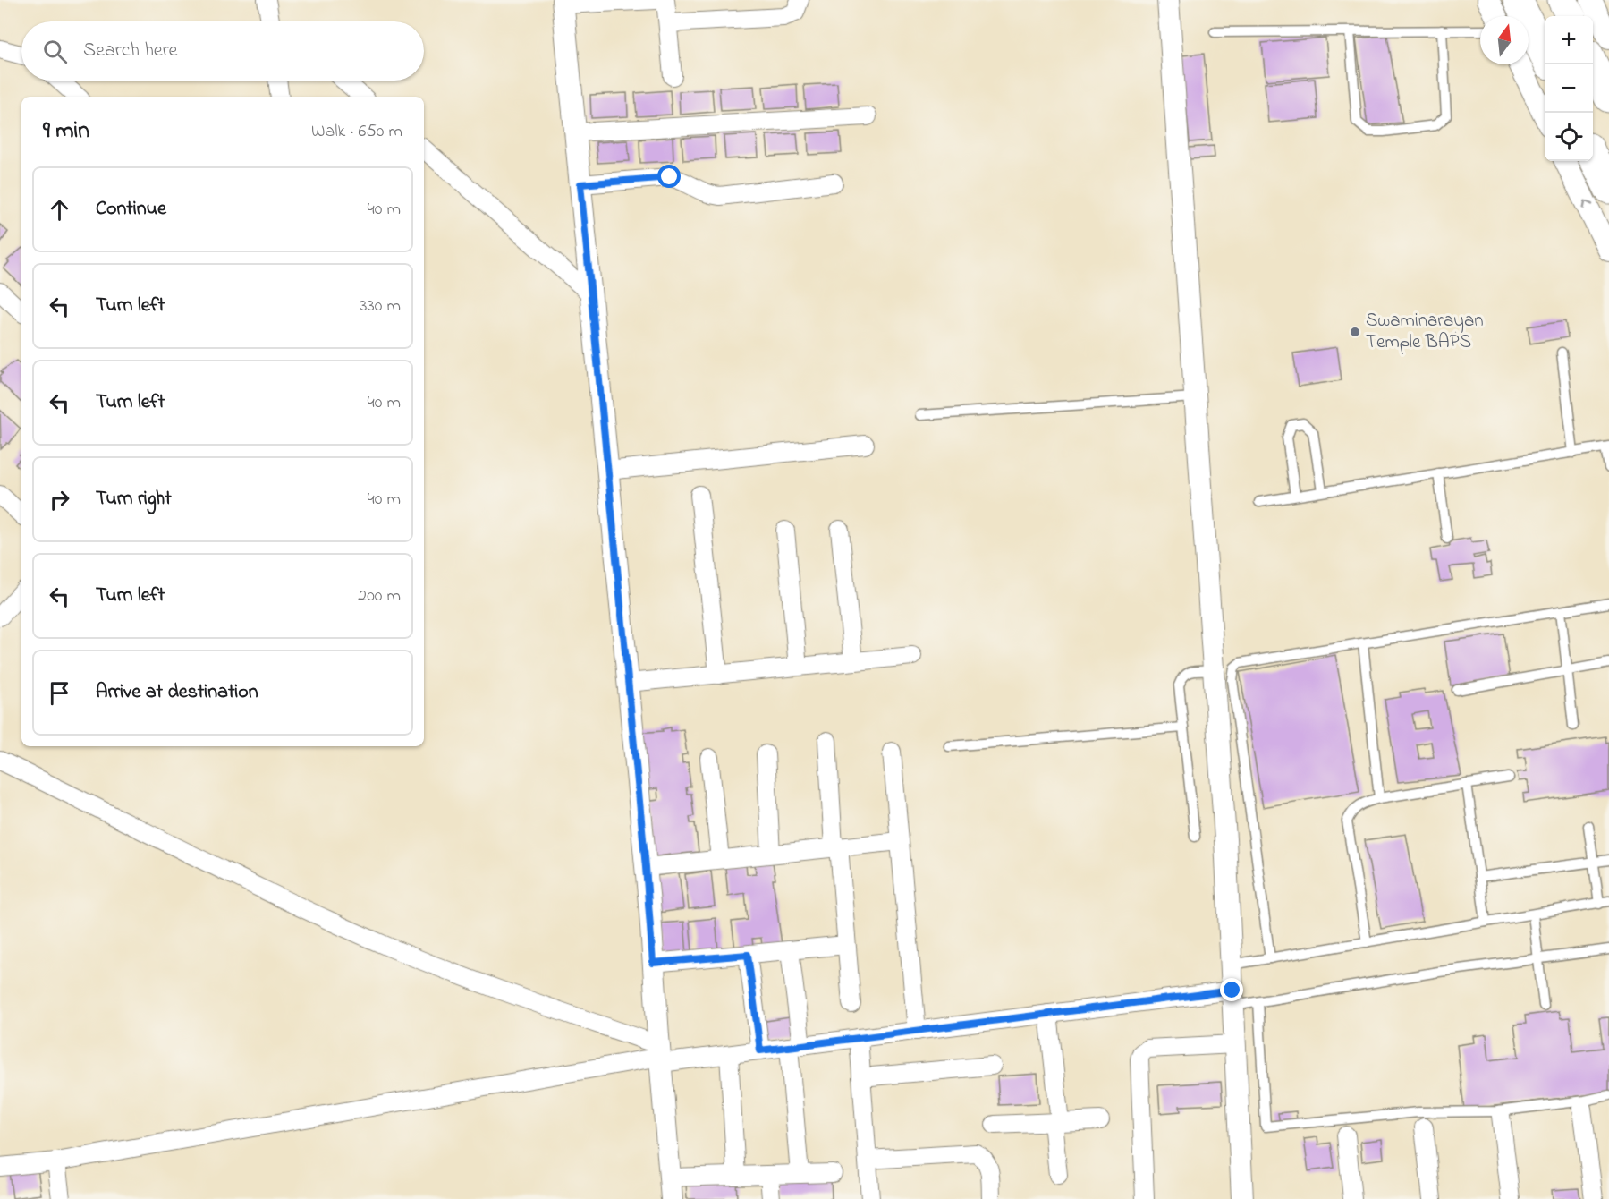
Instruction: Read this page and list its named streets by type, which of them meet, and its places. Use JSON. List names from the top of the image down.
{
  "places": ["Swaminarayan Temple BAPS"],
  "north": "top",
  "page": {
    "map_buttons": ["+", "−"],
    "search": "Search here",
    "heading": ["9 min", "Walk · 650 m"],
    "list": [
      ["Continue", "40 m"],
      ["Turn left", "330 m"],
      ["Turn left", "40 m"],
      ["Turn right", "40 m"],
      ["Turn left", "200 m"],
      "Arrive at destination"
    ]
  }
}
